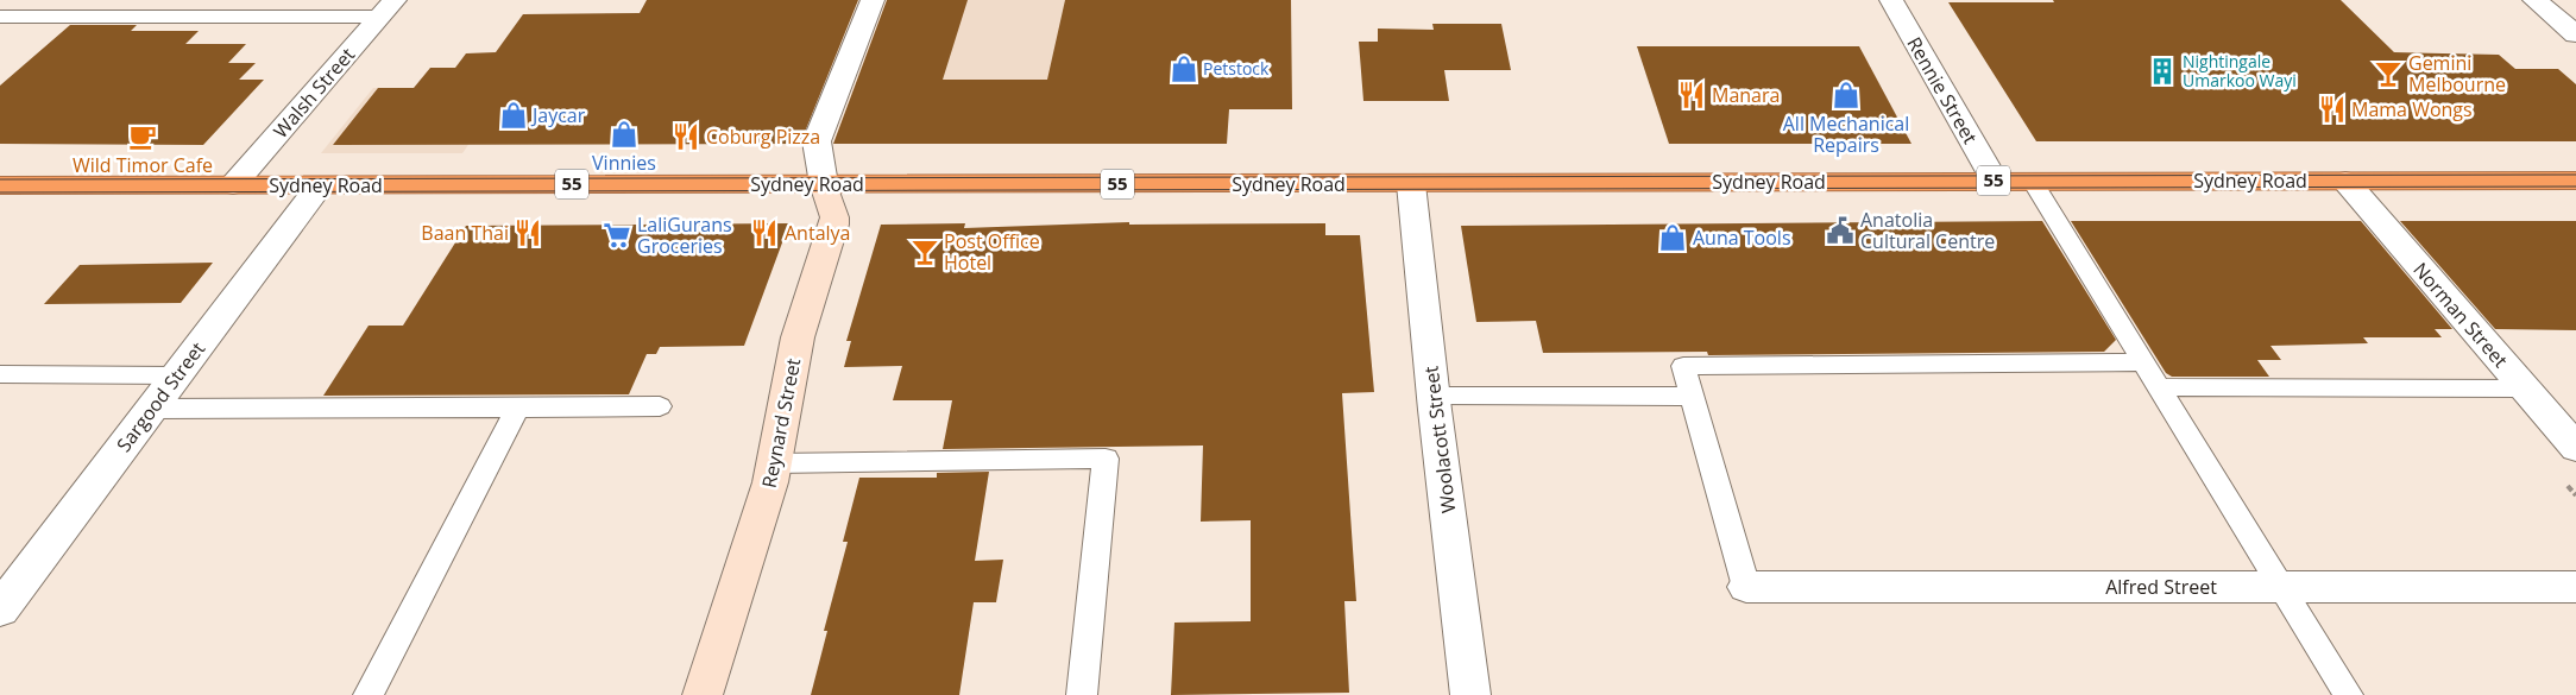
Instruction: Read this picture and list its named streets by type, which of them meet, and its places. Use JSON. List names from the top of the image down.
{
  "streets": {
    "highway": ["55", "Sydney Road"],
    "street": [
      "Rennie Street",
      "Walsh Street",
      "Norman Street",
      "Sargood Street",
      "Reynard Street",
      "Woolacott Street",
      "Alfred Street"
    ]
  },
  "crossings": [
    ["Rennie Street", "Sydney Road"],
    ["Walsh Street", "Sydney Road"],
    ["Sydney Road", "Norman Street"],
    ["Sydney Road", "Sargood Street"],
    ["Sydney Road", "Reynard Street"],
    ["Sydney Road", "Woolacott Street"]
  ],
  "places": {
    "shop": [
      "Petstock",
      "All Mechanical Repairs",
      "Jaycar",
      "Vinnies",
      "Auna Tools"
    ],
    "building": ["Nightingale Umarkoo Wayi"],
    "bar": ["Gemini Melbourne", "Post Office Hotel"],
    "restaurant": [
      "Manara",
      "Mama Wongs",
      "Coburg Pizza",
      "Baan Thai",
      "Antalya"
    ],
    "cafe": ["Wild Timor Cafe"],
    "public building": ["Anatolia Cultural Centre"],
    "supermarket": ["LaliGurans Groceries"]
  }
}
